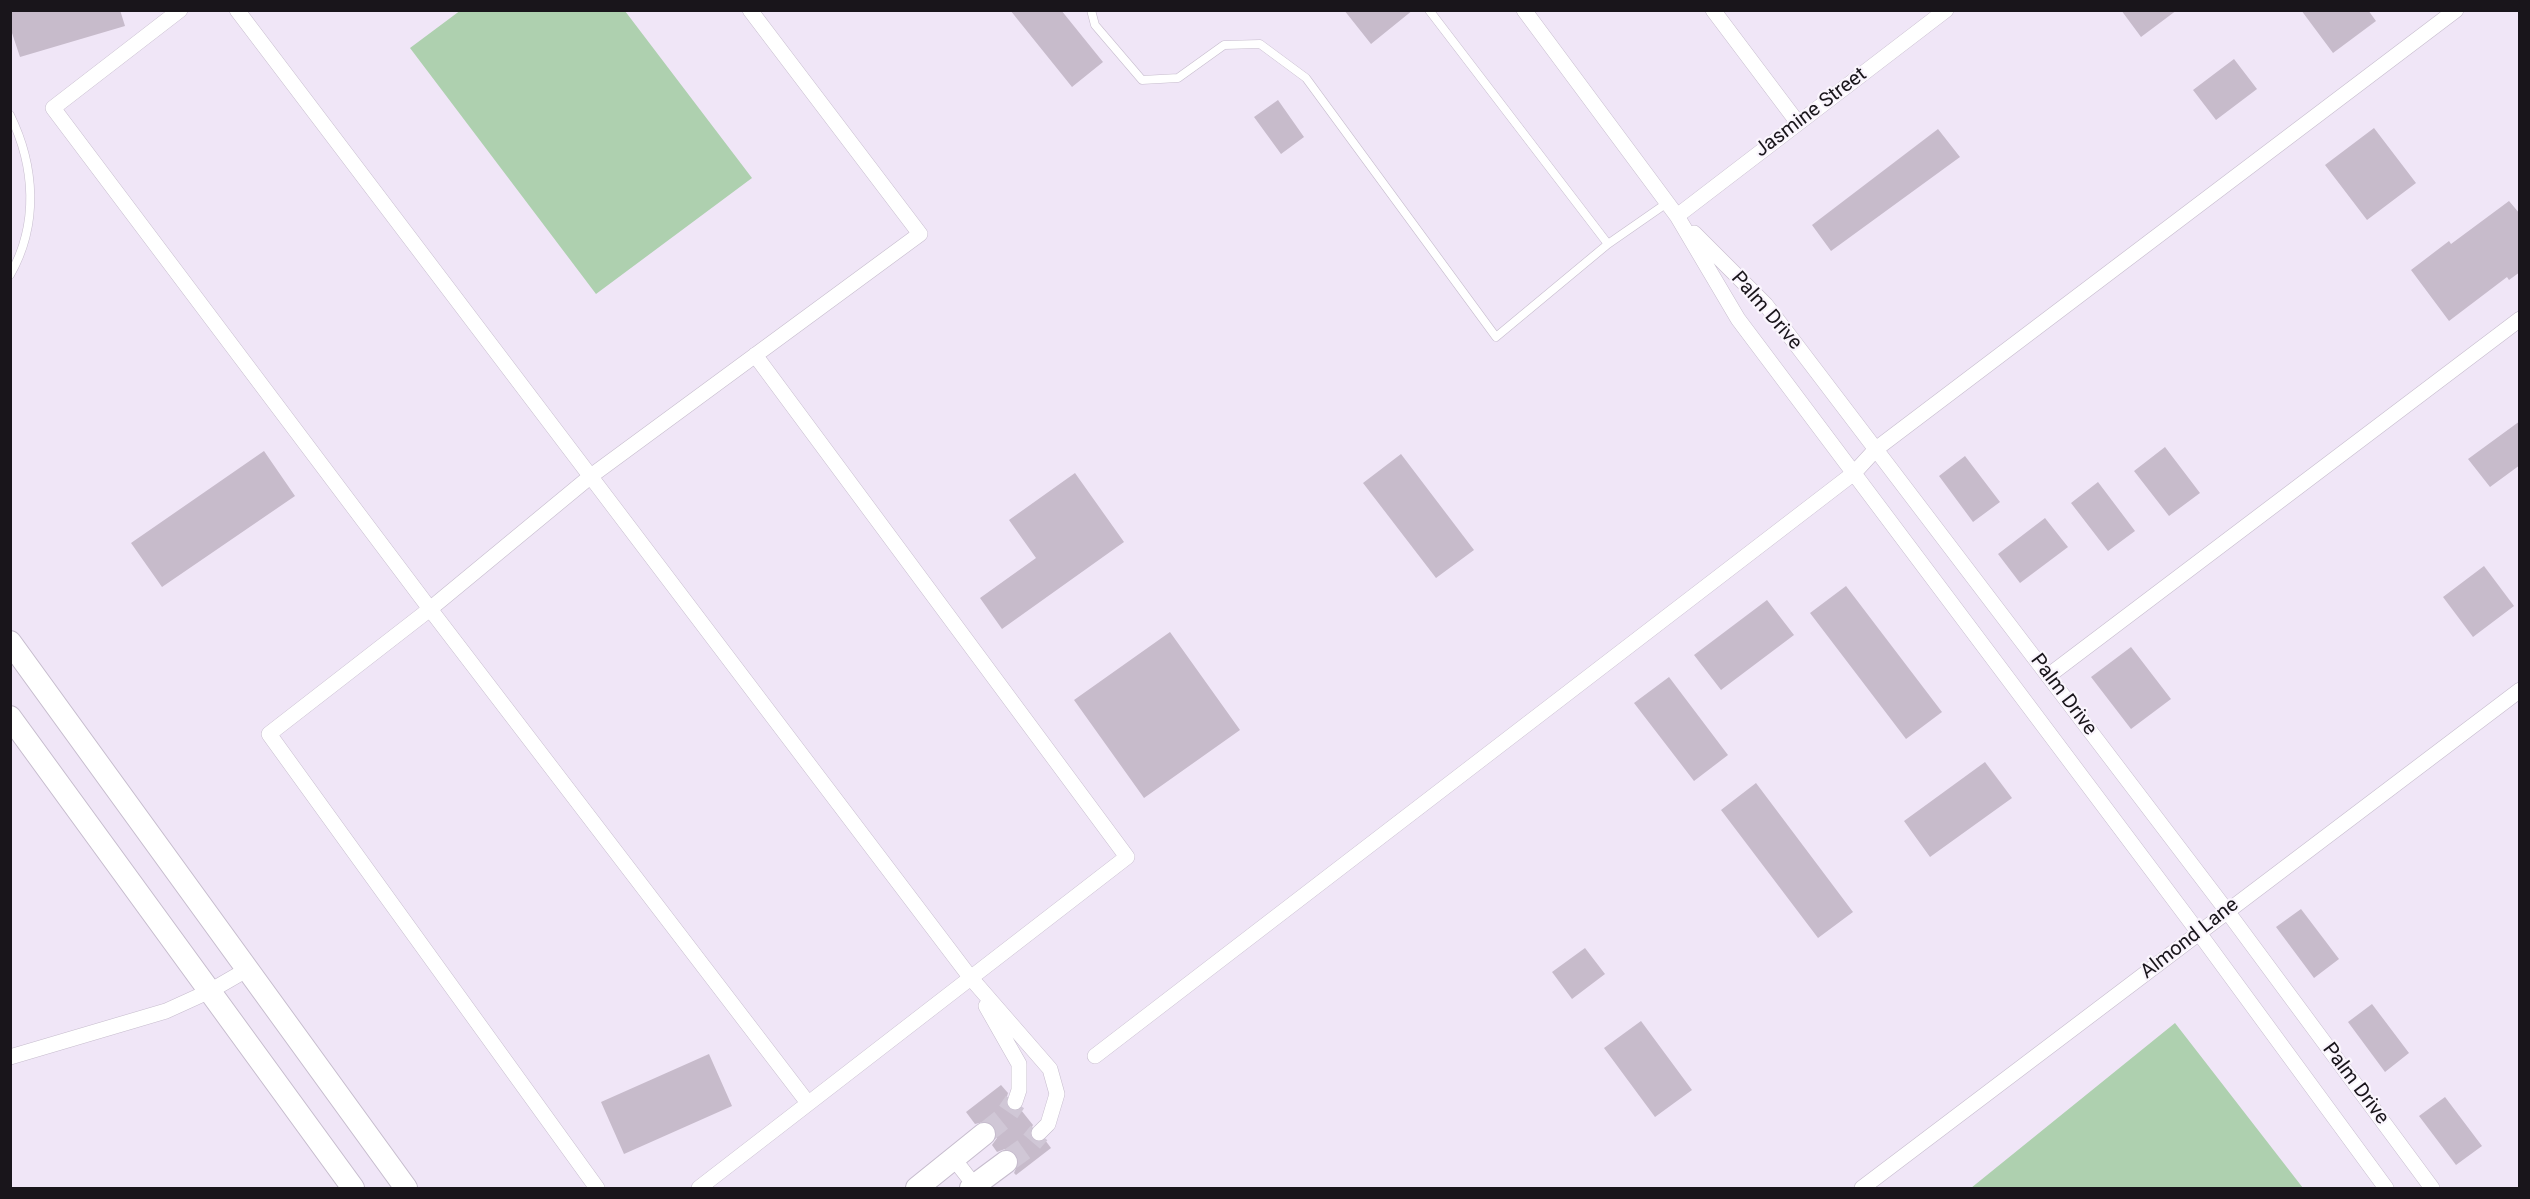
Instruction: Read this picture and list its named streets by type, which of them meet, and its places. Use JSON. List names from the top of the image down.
{
  "streets": {
    "street": ["Jasmine Street", "Palm Drive", "Almond Lane"]
  },
  "crossings": [
    ["Jasmine Street", "Palm Drive"],
    ["Palm Drive", "Almond Lane"]
  ]
}
